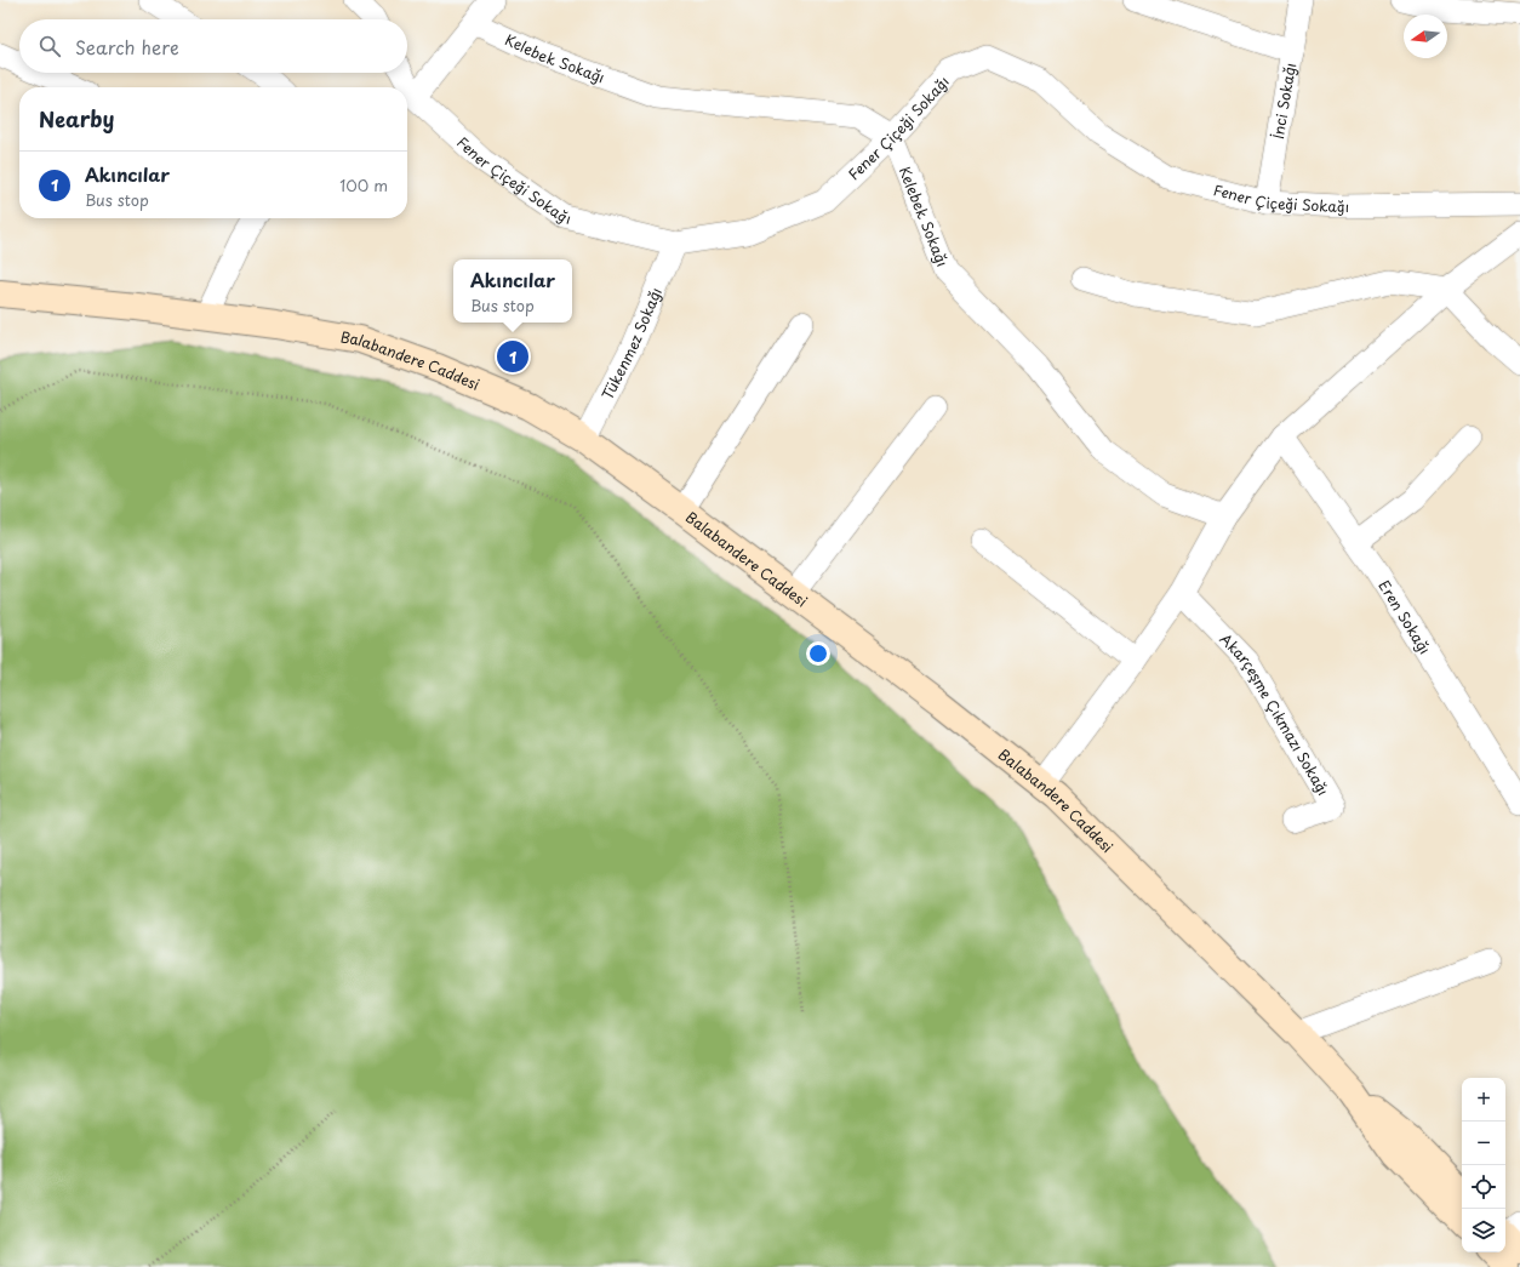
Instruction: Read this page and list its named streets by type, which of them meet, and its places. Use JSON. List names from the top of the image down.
{
  "streets": {
    "main road": ["Balabandere Caddesi"],
    "street": [
      "Kelebek Sokağı",
      "İnci Sokağı",
      "Fener Çiçeği Sokağı",
      "Tükenmez Sokağı",
      "Eren Sokağı",
      "Akarçeşme Çıkmazı Sokağı"
    ]
  },
  "crossings": [
    ["Kelebek Sokağı", "Fener Çiçeği Sokağı"],
    ["İnci Sokağı", "Fener Çiçeği Sokağı"],
    ["Fener Çiçeği Sokağı", "Tükenmez Sokağı"],
    ["Tükenmez Sokağı", "Balabandere Caddesi"]
  ],
  "north": "left",
  "page": {
    "search": "Search here",
    "heading": "Nearby",
    "list": [
      {
        "mark": "1",
        "name": "Akıncılar",
        "note": "Bus stop",
        "value": "100 m"
      }
    ],
    "popup": ["Akıncılar", "Bus stop"],
    "pins": "1",
    "map_buttons": ["+", "−"]
  }
}
